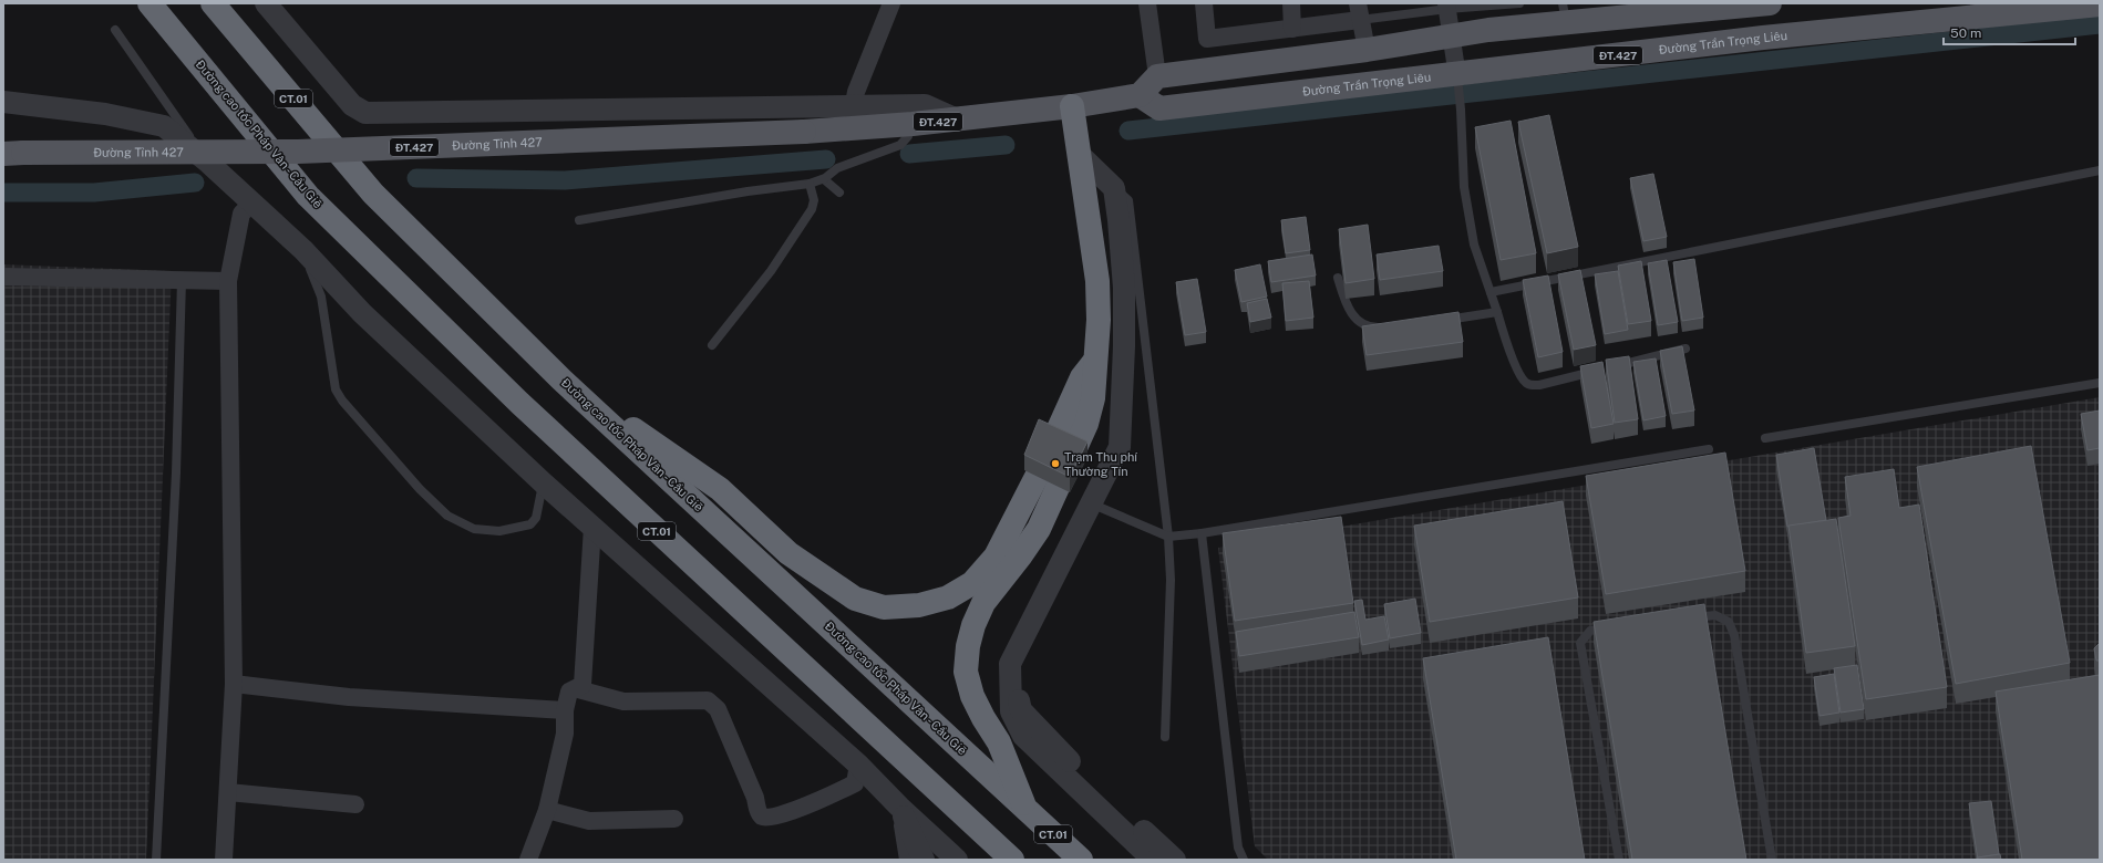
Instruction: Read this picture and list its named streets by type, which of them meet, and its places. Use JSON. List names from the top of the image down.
{
  "streets": {
    "highway": ["CT.01", "Đường cao tốc Pháp Vân - Cầu Giẽ"],
    "main road": ["Đường Trần Trọng Liêu", "ĐT.427", "Đường Tỉnh 427"]
  },
  "crossings": [
    ["Đường Trần Trọng Liêu", "ĐT.427"],
    ["ĐT.427", "Đường Tỉnh 427"]
  ],
  "places": ["Trạm Thu phí Thường Tín"],
  "scale_bar": "50 m"
}
